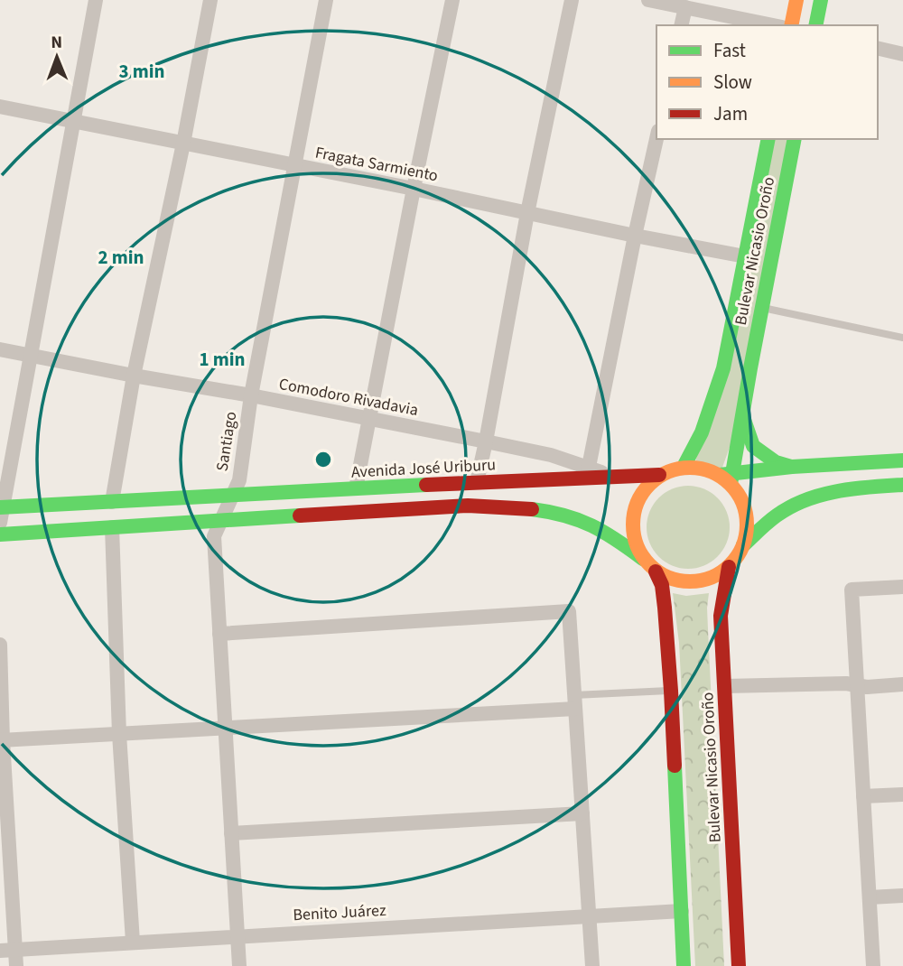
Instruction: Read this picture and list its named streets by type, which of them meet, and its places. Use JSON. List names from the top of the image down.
{
  "streets": {
    "main road": ["Bulevar Nicasio Oroño", "Avenida José Uriburu"],
    "street": [
      "Fragata Sarmiento",
      "Comodoro Rivadavia",
      "Santiago",
      "Benito Juárez"
    ]
  },
  "crossings": [
    ["Fragata Sarmiento", "Bulevar Nicasio Oroño"],
    ["Fragata Sarmiento", "Santiago"],
    ["Bulevar Nicasio Oroño", "Avenida José Uriburu"],
    ["Comodoro Rivadavia", "Santiago"],
    ["Comodoro Rivadavia", "Avenida José Uriburu"],
    ["Santiago", "Avenida José Uriburu"],
    ["Santiago", "Benito Juárez"]
  ],
  "legend": ["Fast", "Slow", "Jam"],
  "north": "top",
  "rings": ["3 min", "2 min", "1 min"]
}
